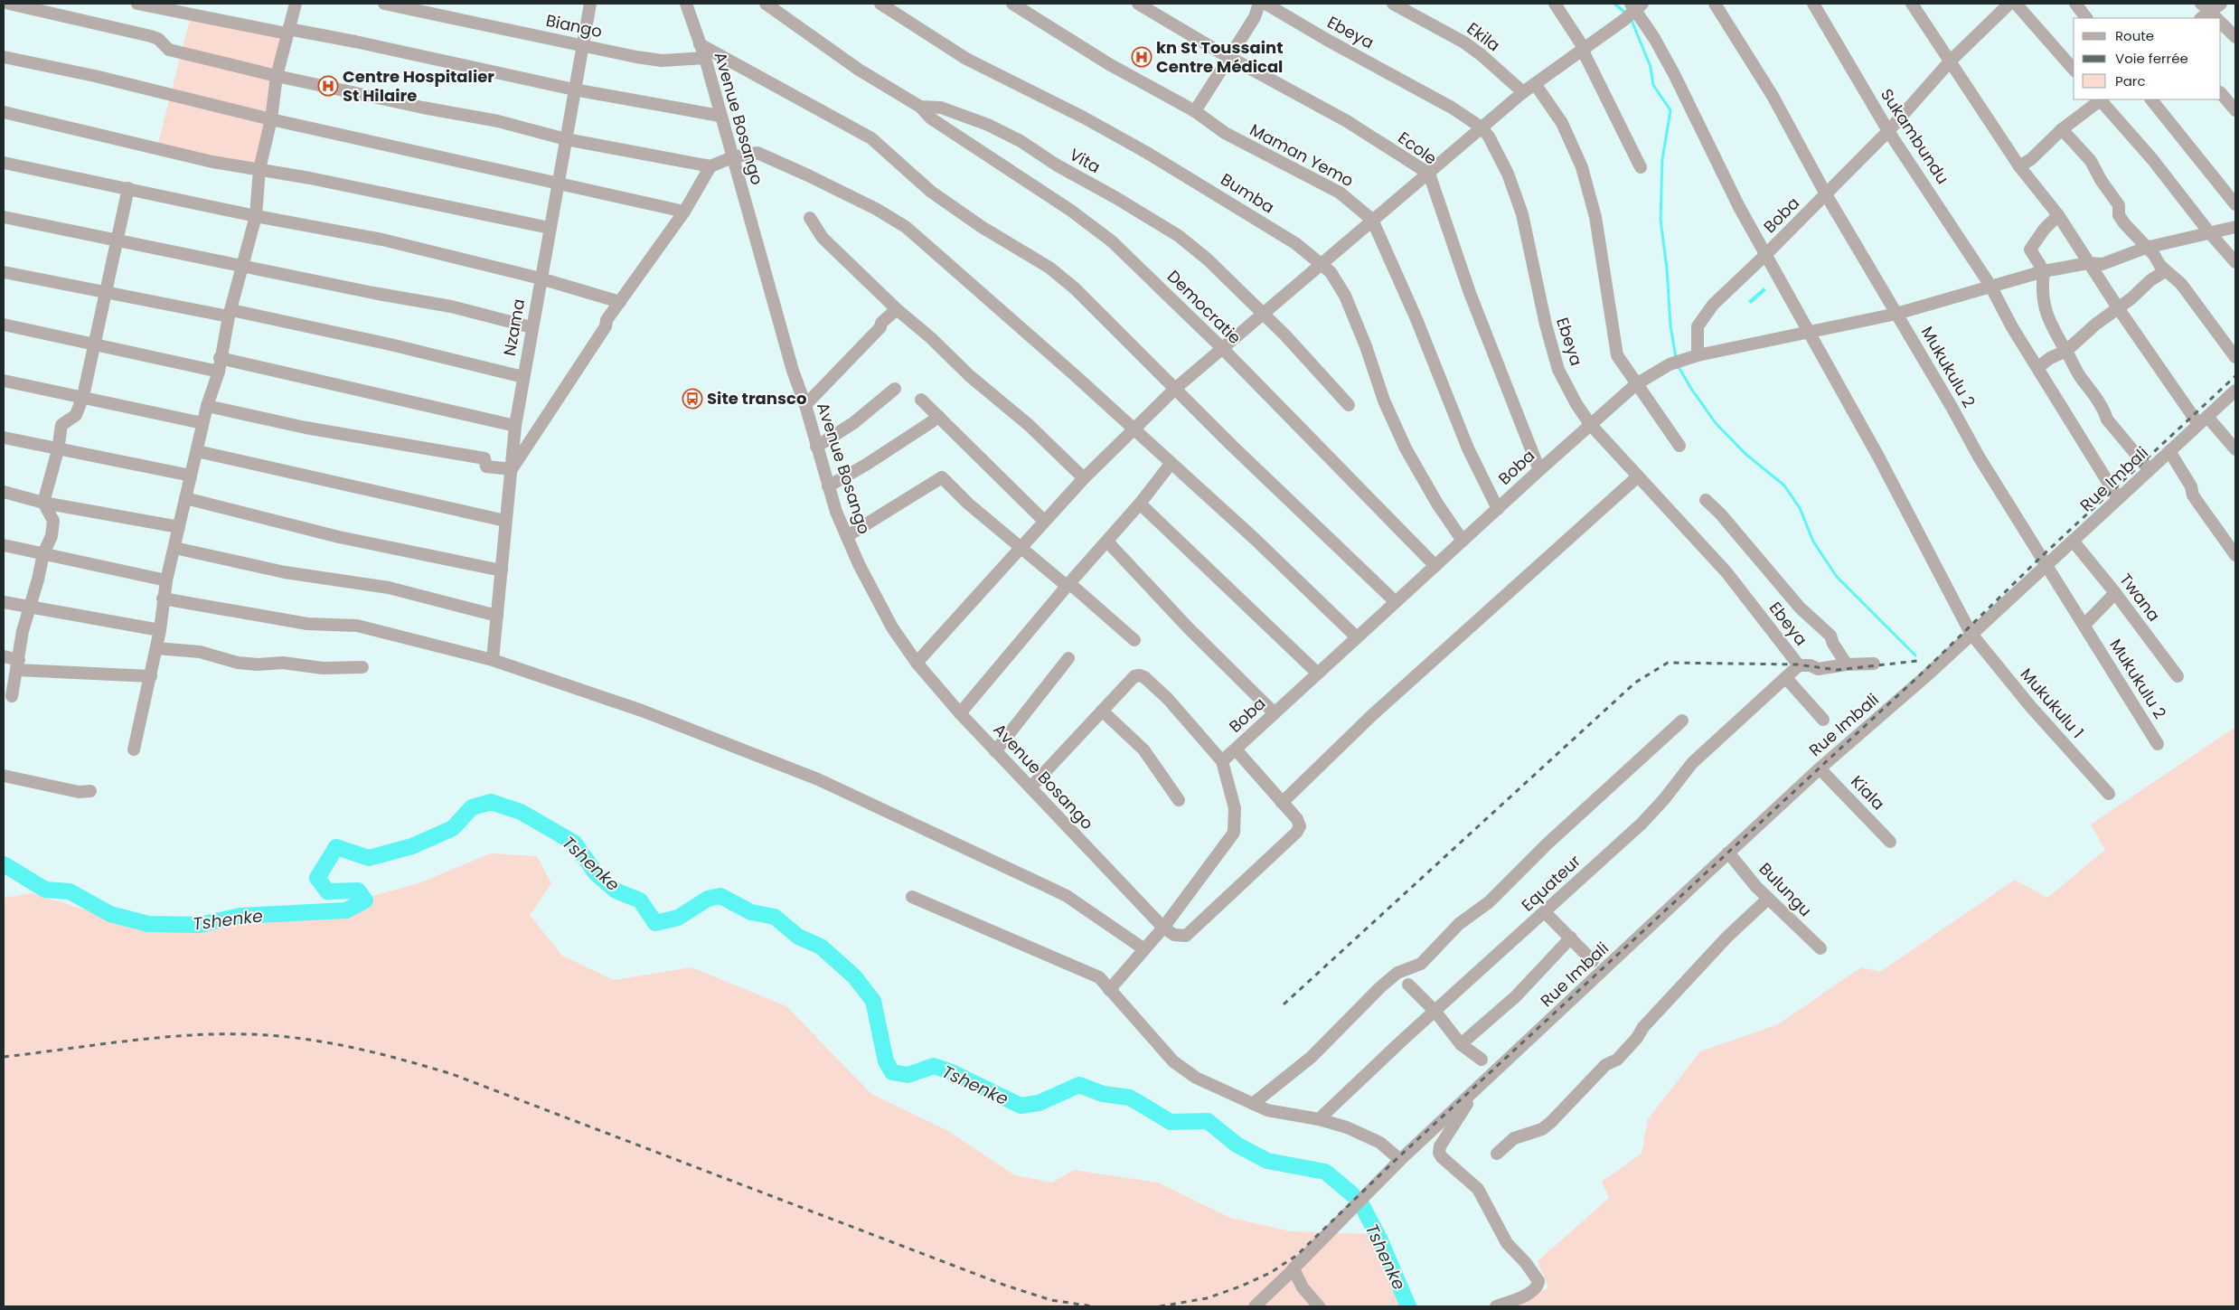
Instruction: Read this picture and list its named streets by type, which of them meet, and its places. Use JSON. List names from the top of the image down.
{
  "streets": {
    "street": [
      "Biango",
      "Ebeya",
      "Ekila",
      "Avenue Bosango",
      "Sukambundu",
      "Ecole",
      "Maman Yemo",
      "Vita",
      "Bumba",
      "Boba",
      "Democratie",
      "Nzama",
      "Mukukulu 2",
      "Rue Imbali",
      "Twana",
      "Mukukulu 1",
      "Kiala",
      "Equateur",
      "Bulungu"
    ]
  },
  "crossings": [
    ["Biango", "Avenue Bosango"],
    ["Biango", "Nzama"],
    ["Ebeya", "Boba"],
    ["Ebeya", "Equateur"],
    ["Sukambundu", "Boba"],
    ["Sukambundu", "Rue Imbali"],
    ["Ecole", "Boba"],
    ["Maman Yemo", "Boba"],
    ["Vita", "Democratie"],
    ["Bumba", "Boba"],
    ["Boba", "Democratie"],
    ["Boba", "Mukukulu 2"],
    ["Boba", "Mukukulu 1"],
    ["Mukukulu 2", "Rue Imbali"],
    ["Rue Imbali", "Twana"],
    ["Rue Imbali", "Mukukulu 1"],
    ["Rue Imbali", "Kiala"],
    ["Rue Imbali", "Bulungu"]
  ],
  "water": ["Tshenke"],
  "places": {
    "hospital": ["kn St Toussaint Centre Médical", "Centre Hospitalier St Hilaire"],
    "bus stop": ["Site transco"]
  },
  "legend": ["Route", "Voie ferrée", "Parc"]
}
